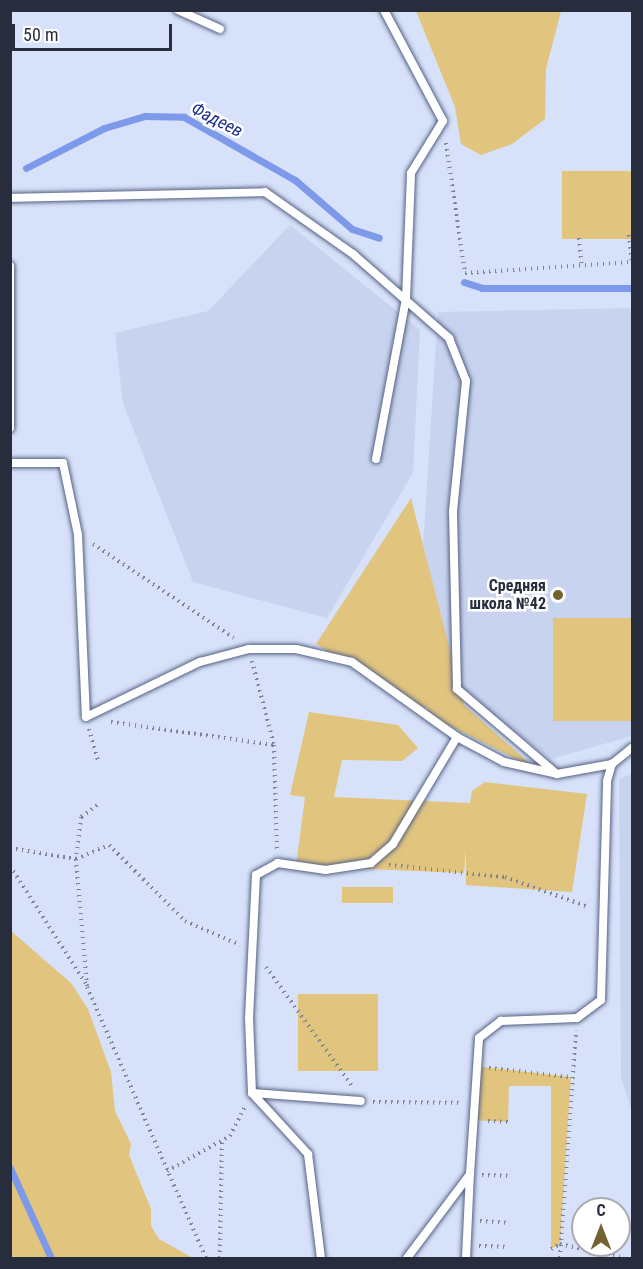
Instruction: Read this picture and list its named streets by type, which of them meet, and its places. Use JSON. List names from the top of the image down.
{
  "water": ["Фадеев"],
  "places": ["Средняя школа №42"],
  "scale_bar": "50 m",
  "north": "top"
}
